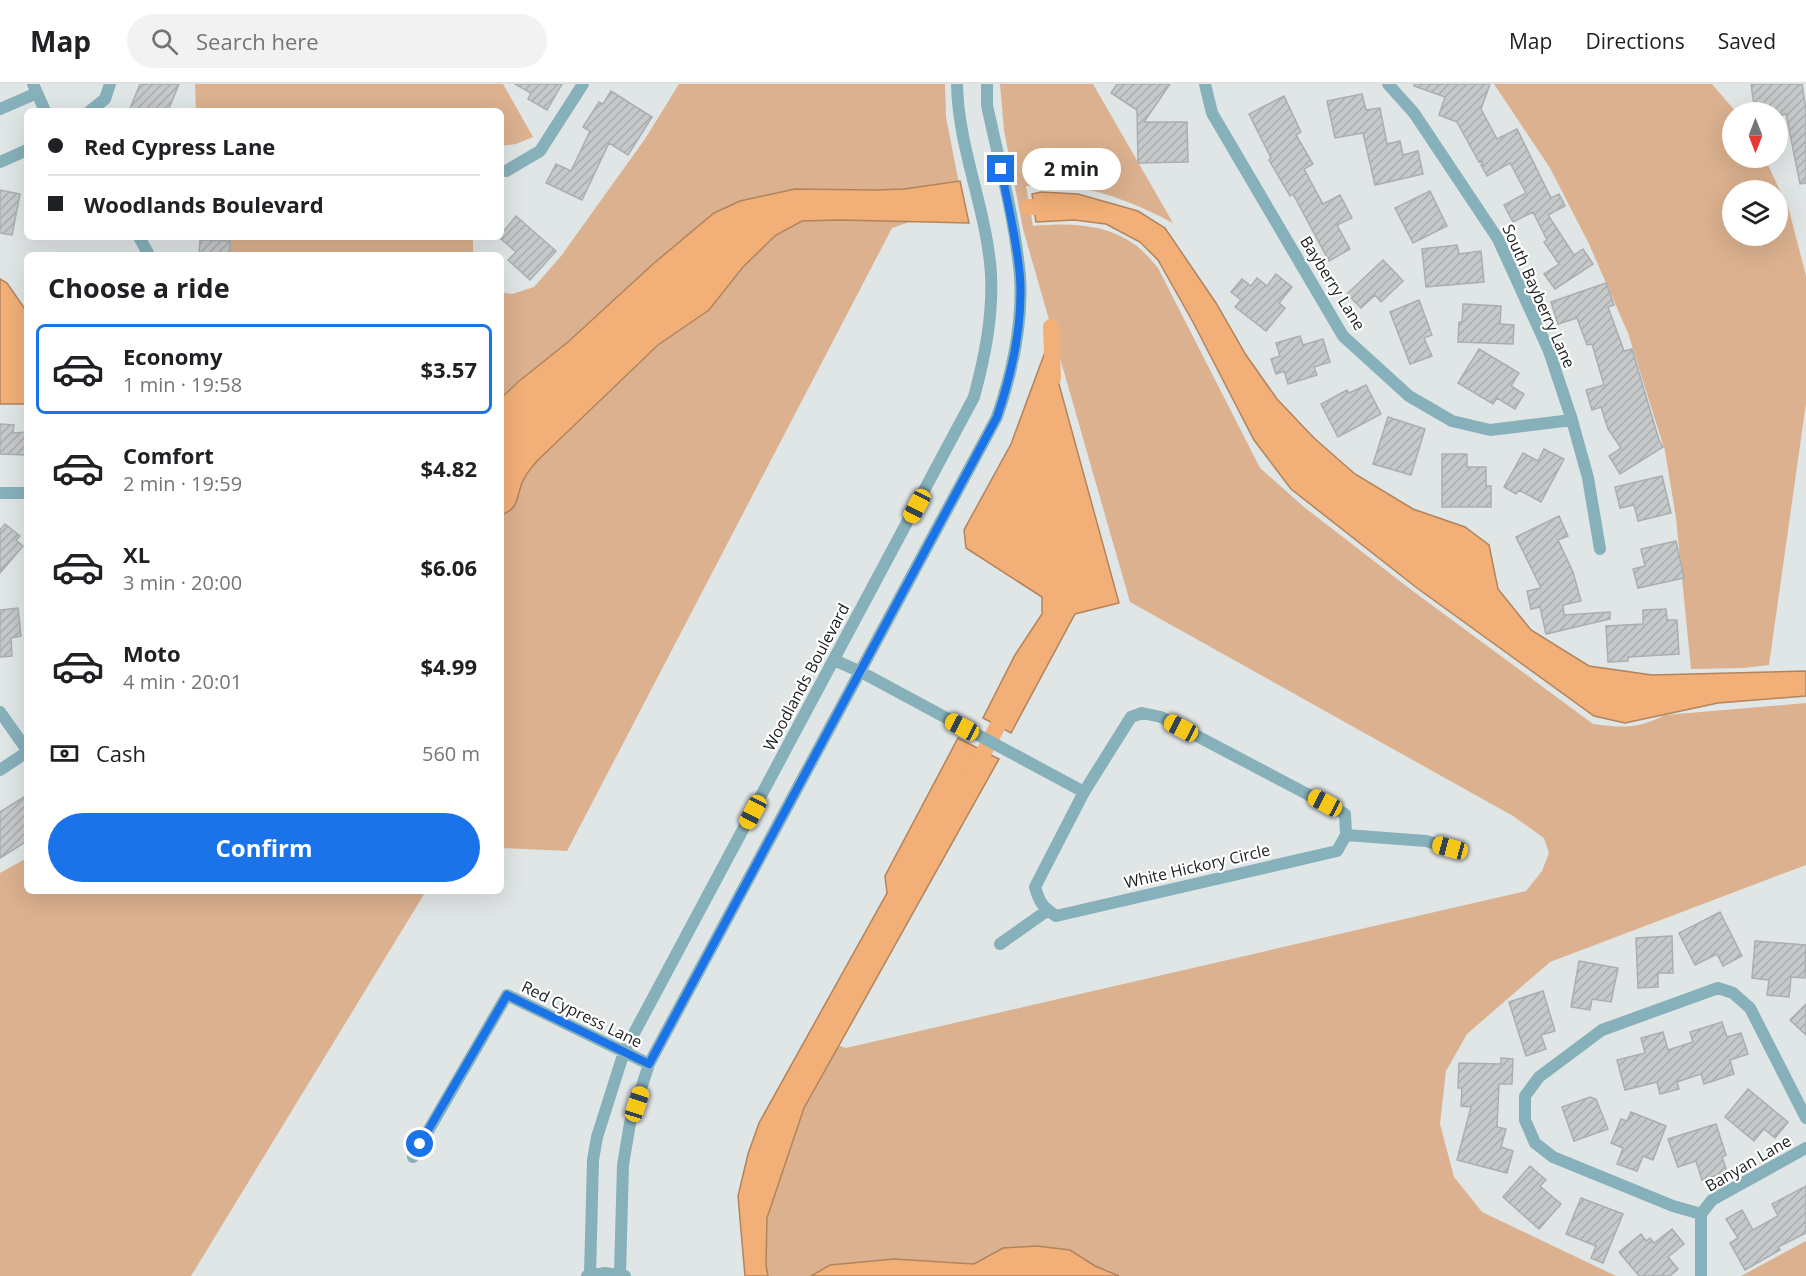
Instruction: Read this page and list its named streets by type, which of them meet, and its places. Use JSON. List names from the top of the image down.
{
  "streets": {
    "street": [
      "Bayberry Lane",
      "South Bayberry Lane",
      "Woodlands Boulevard",
      "White Hickory Circle",
      "Red Cypress Lane",
      "Banyan Lane"
    ]
  },
  "crossings": [
    ["Bayberry Lane", "South Bayberry Lane"],
    ["Woodlands Boulevard", "Red Cypress Lane"]
  ],
  "north": "bottom",
  "page": {
    "header": "Map",
    "search": "Search here",
    "nav": ["Map", "Directions", "Saved"],
    "banner": ["Red Cypress Lane", "Woodlands Boulevard"],
    "bubble": "2 min",
    "heading": "Choose a ride",
    "list": [
      {
        "name": "Economy",
        "note": "1 min · 19:58",
        "value": "$3.57"
      },
      {
        "name": "Comfort",
        "note": "2 min · 19:59",
        "value": "$4.82"
      },
      {
        "name": "XL",
        "note": "3 min · 20:00",
        "value": "$6.06"
      },
      {
        "name": "Moto",
        "note": "4 min · 20:01",
        "value": "$4.99"
      }
    ],
    "pay": ["Cash", "560 m"],
    "buttons": "Confirm"
  }
}
